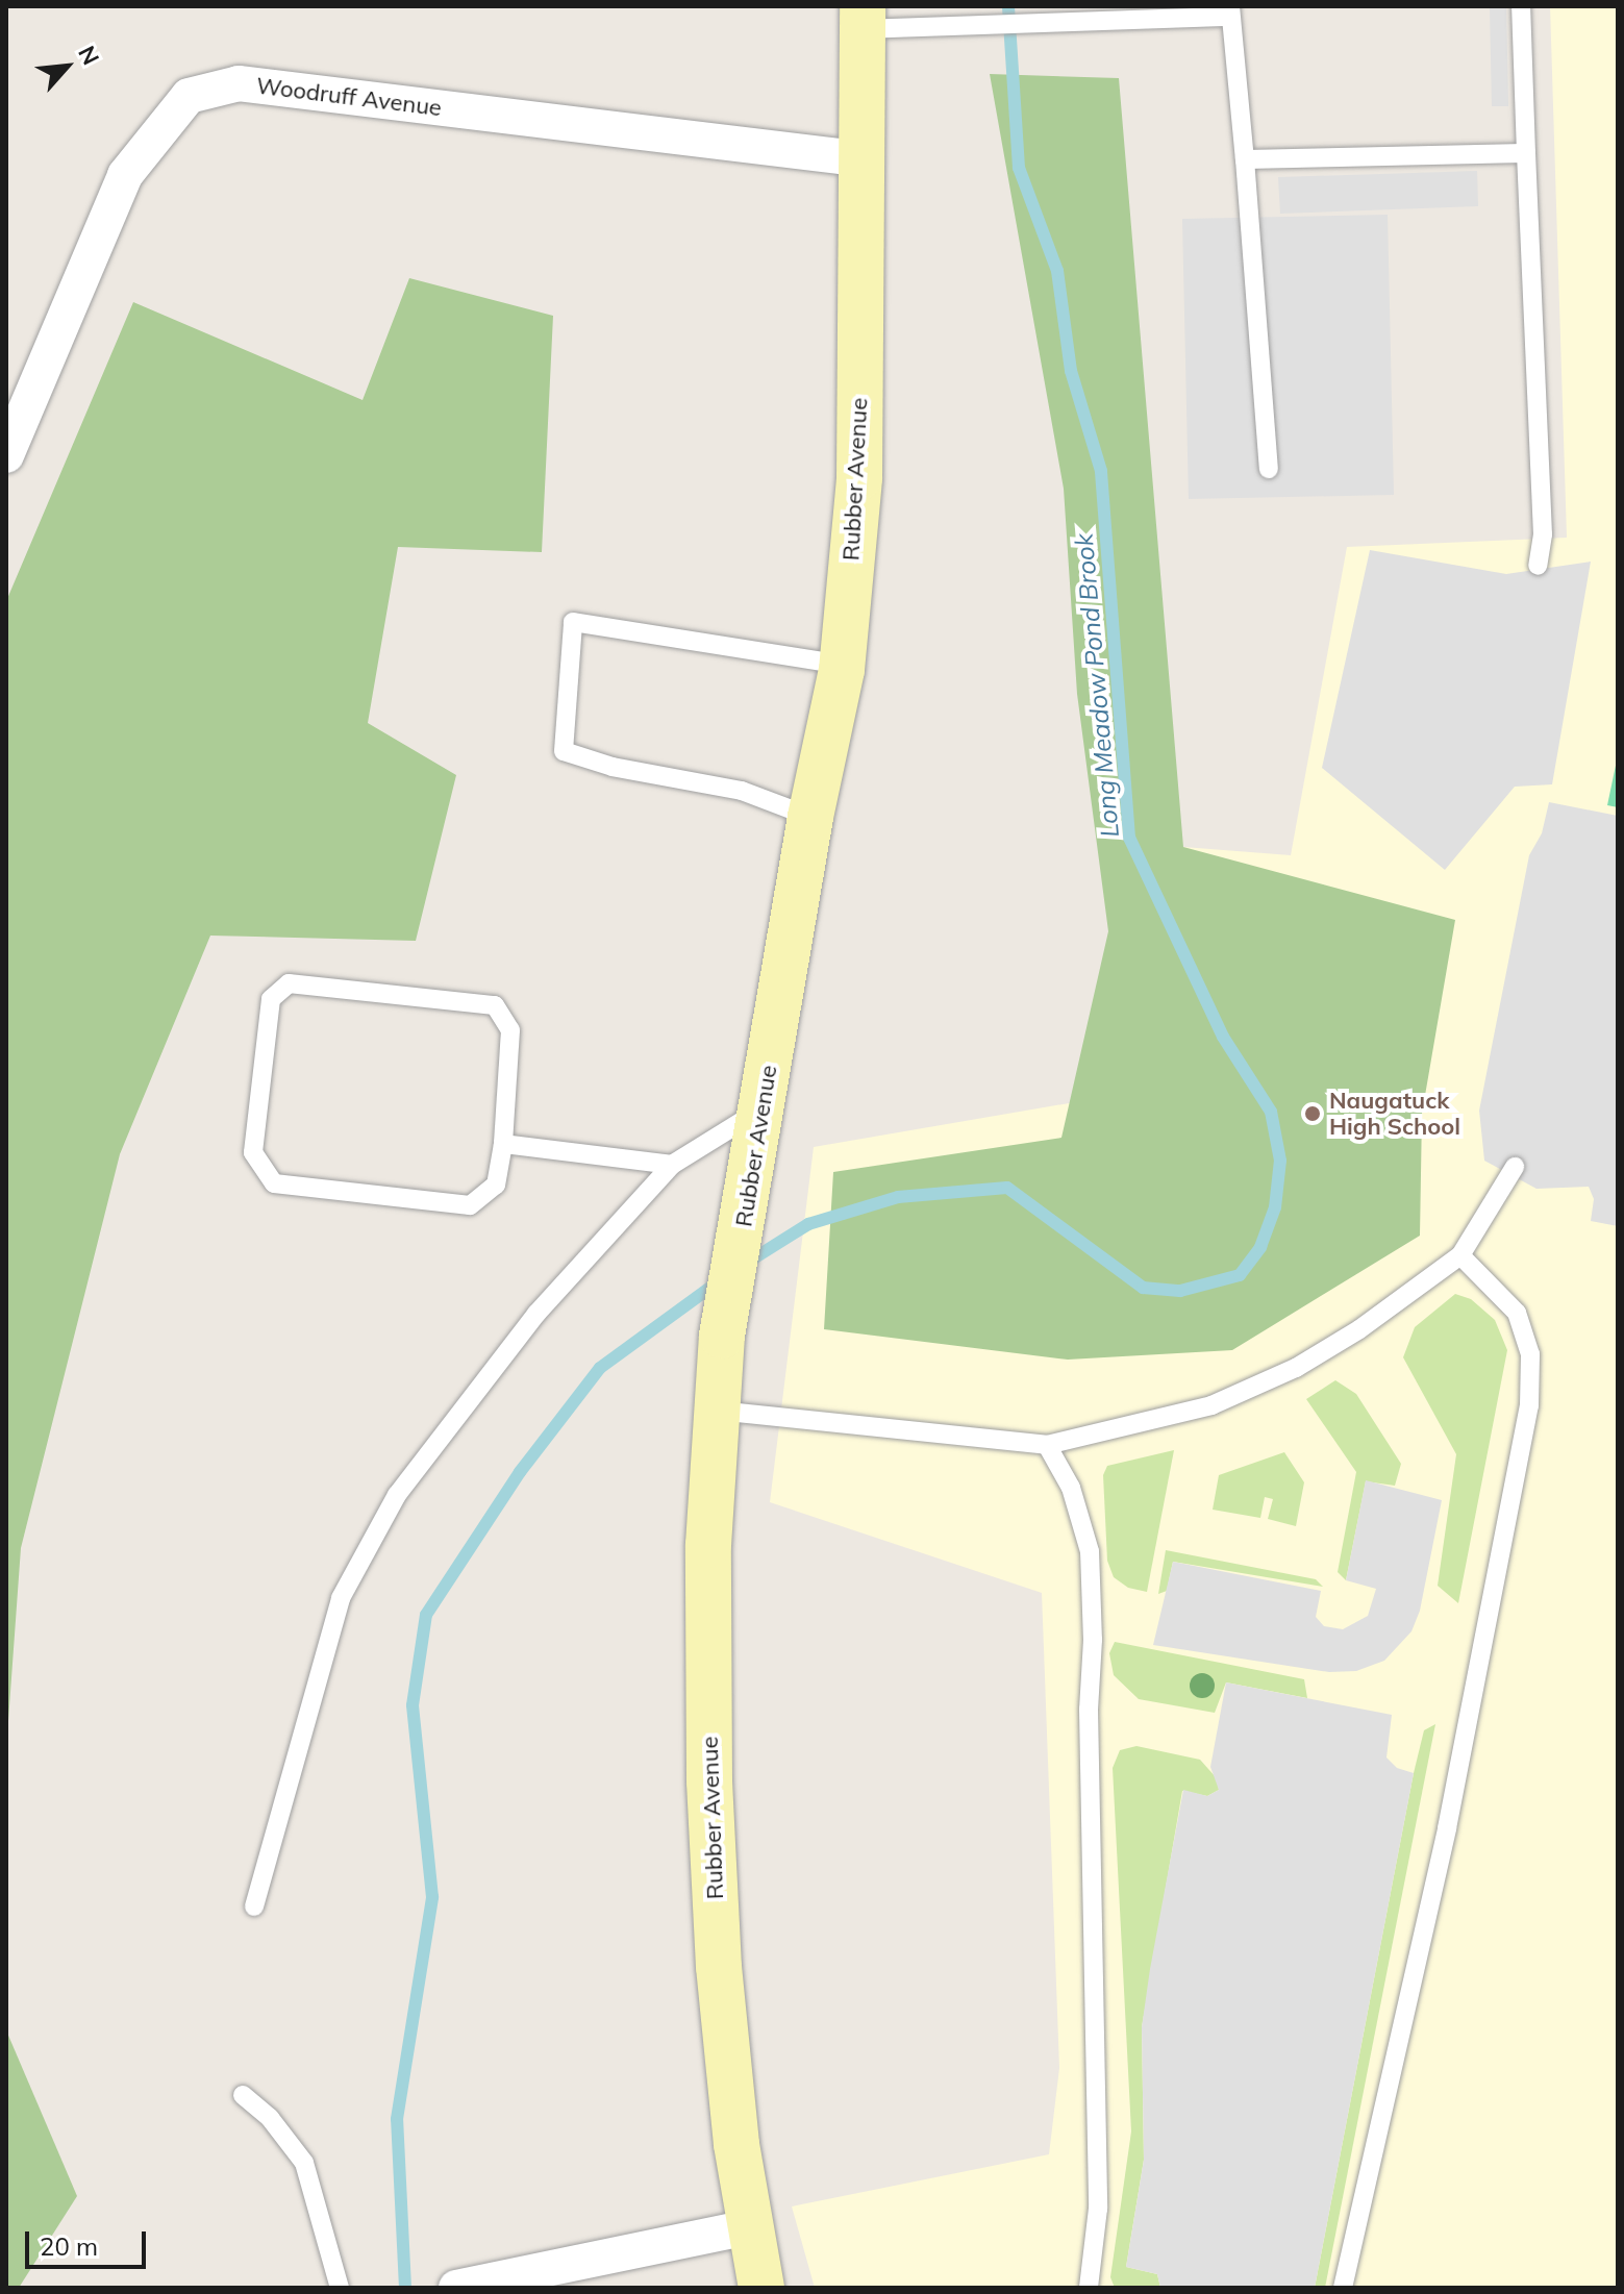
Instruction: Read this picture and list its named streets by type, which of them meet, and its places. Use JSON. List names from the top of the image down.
{
  "streets": {
    "street": ["Woodruff Avenue", "Rubber Avenue"]
  },
  "crossings": [
    ["Woodruff Avenue", "Rubber Avenue"]
  ],
  "water": ["Long Meadow Pond Brook"],
  "places": ["Naugatuck High School"],
  "scale_bar": "20 m",
  "north": "top right"
}
